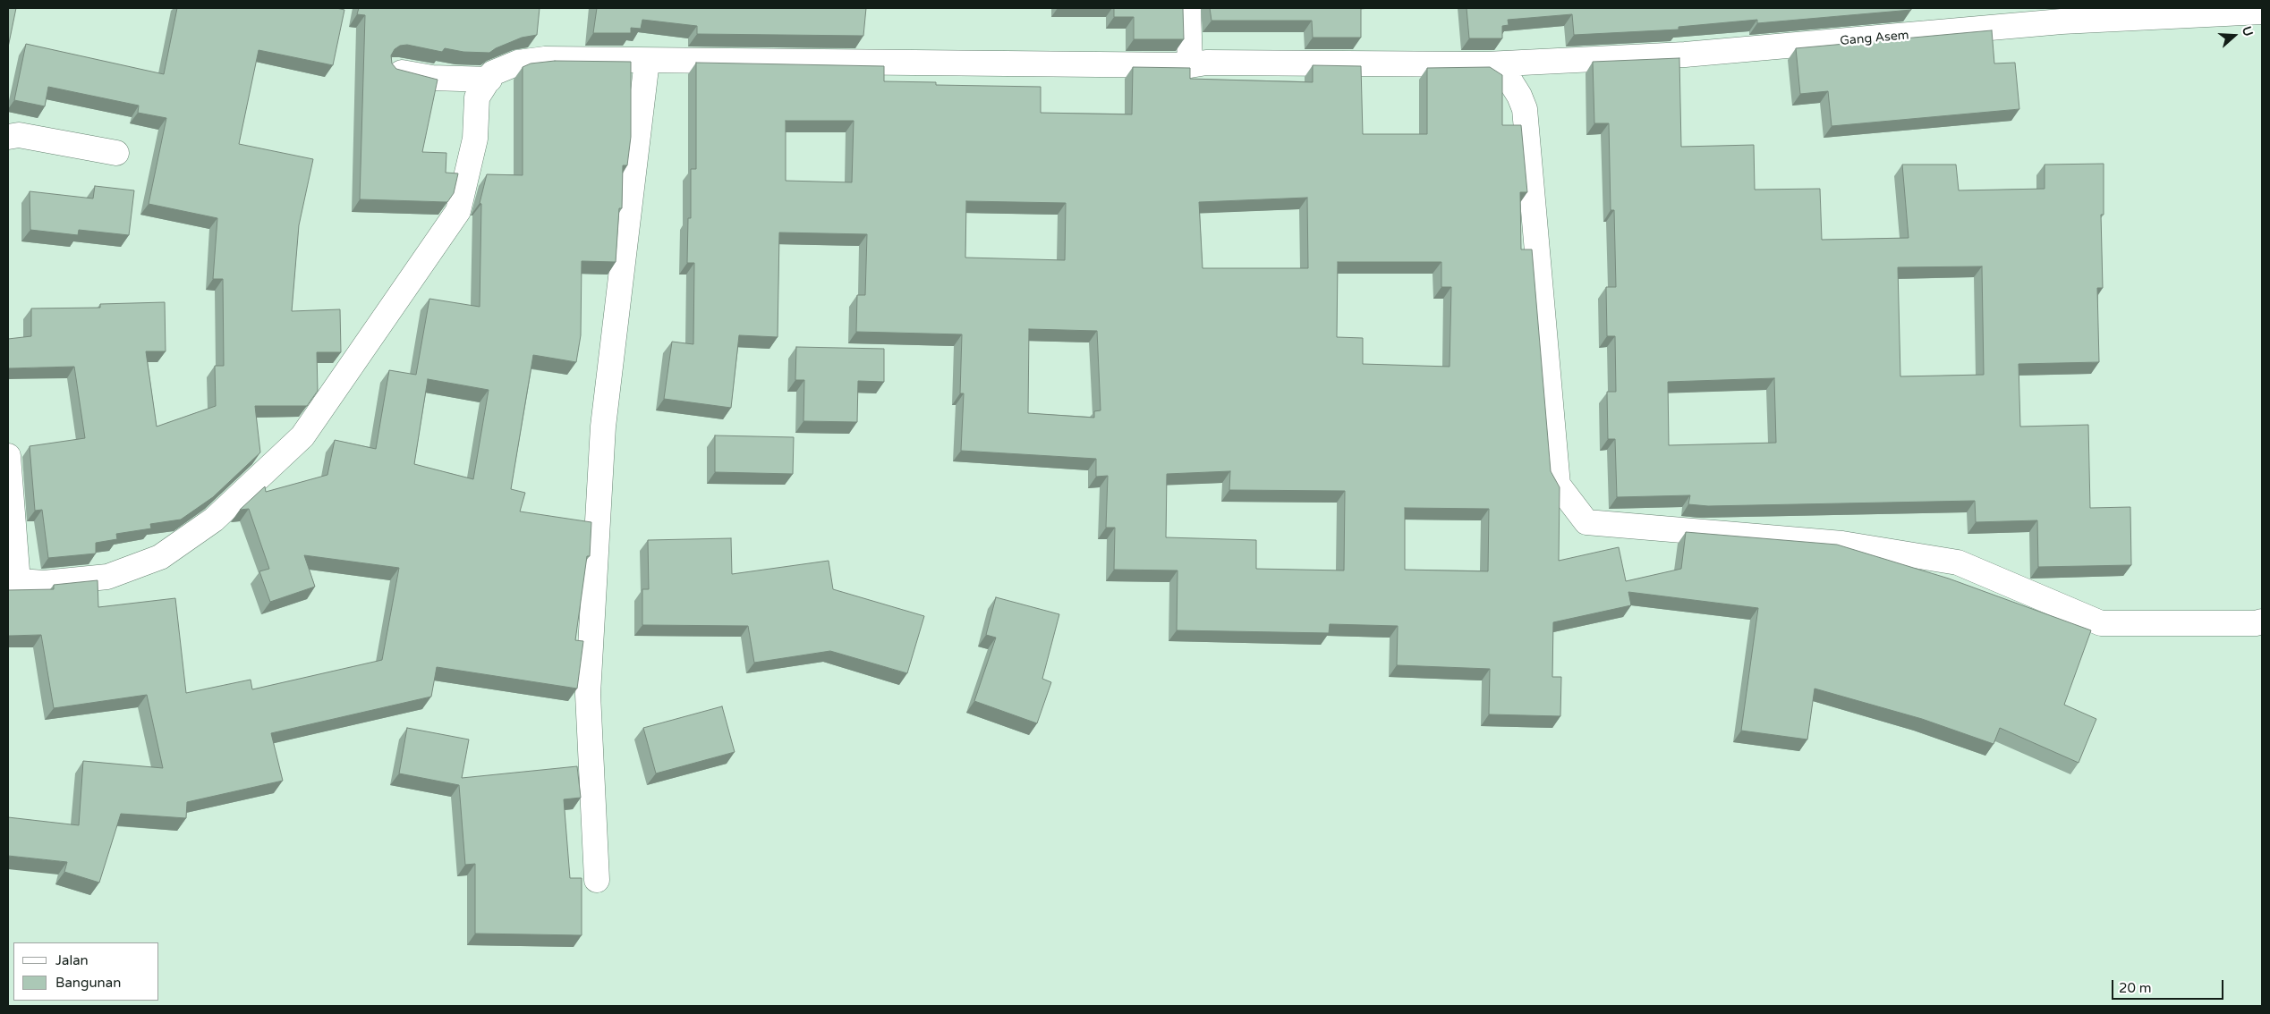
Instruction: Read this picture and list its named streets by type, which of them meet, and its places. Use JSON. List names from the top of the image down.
{
  "streets": {
    "street": ["Gang Asem"]
  },
  "legend": ["Jalan", "Bangunan"],
  "scale_bar": "20 m",
  "north": "right"
}
